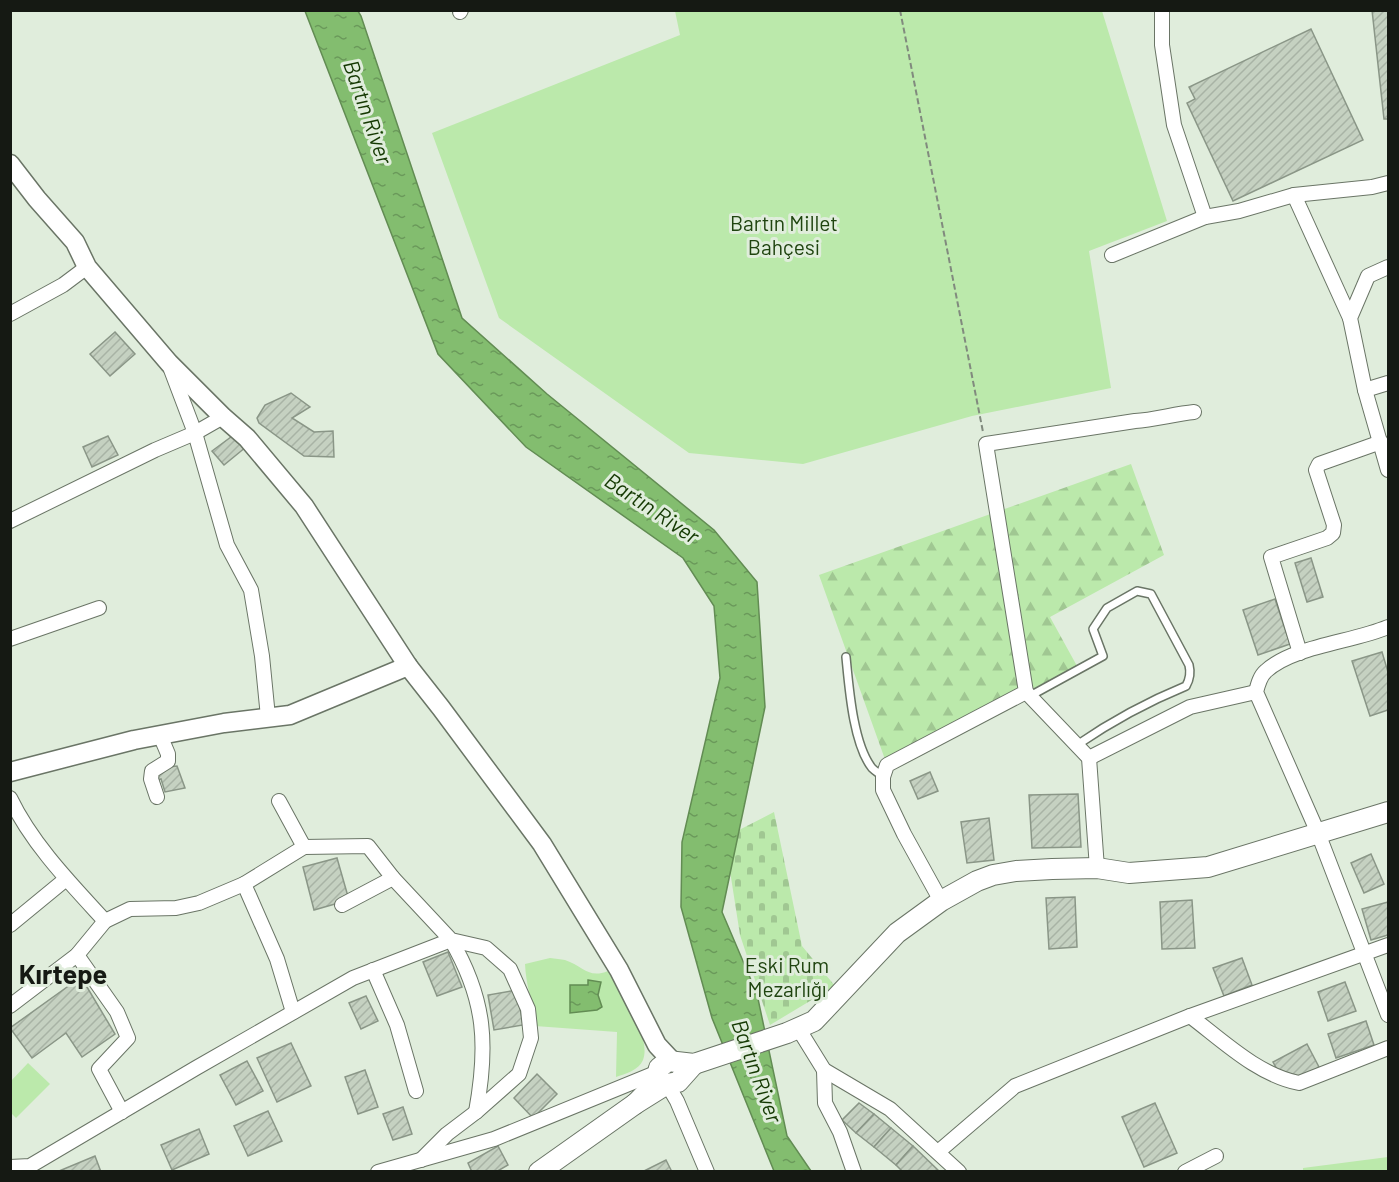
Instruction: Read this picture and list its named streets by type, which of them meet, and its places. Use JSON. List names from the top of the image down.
{
  "districts": ["Kırtepe"],
  "water": ["Bartın River"],
  "parks": ["Bartın Millet Bahçesi", "Eski Rum Mezarlığı"]
}
